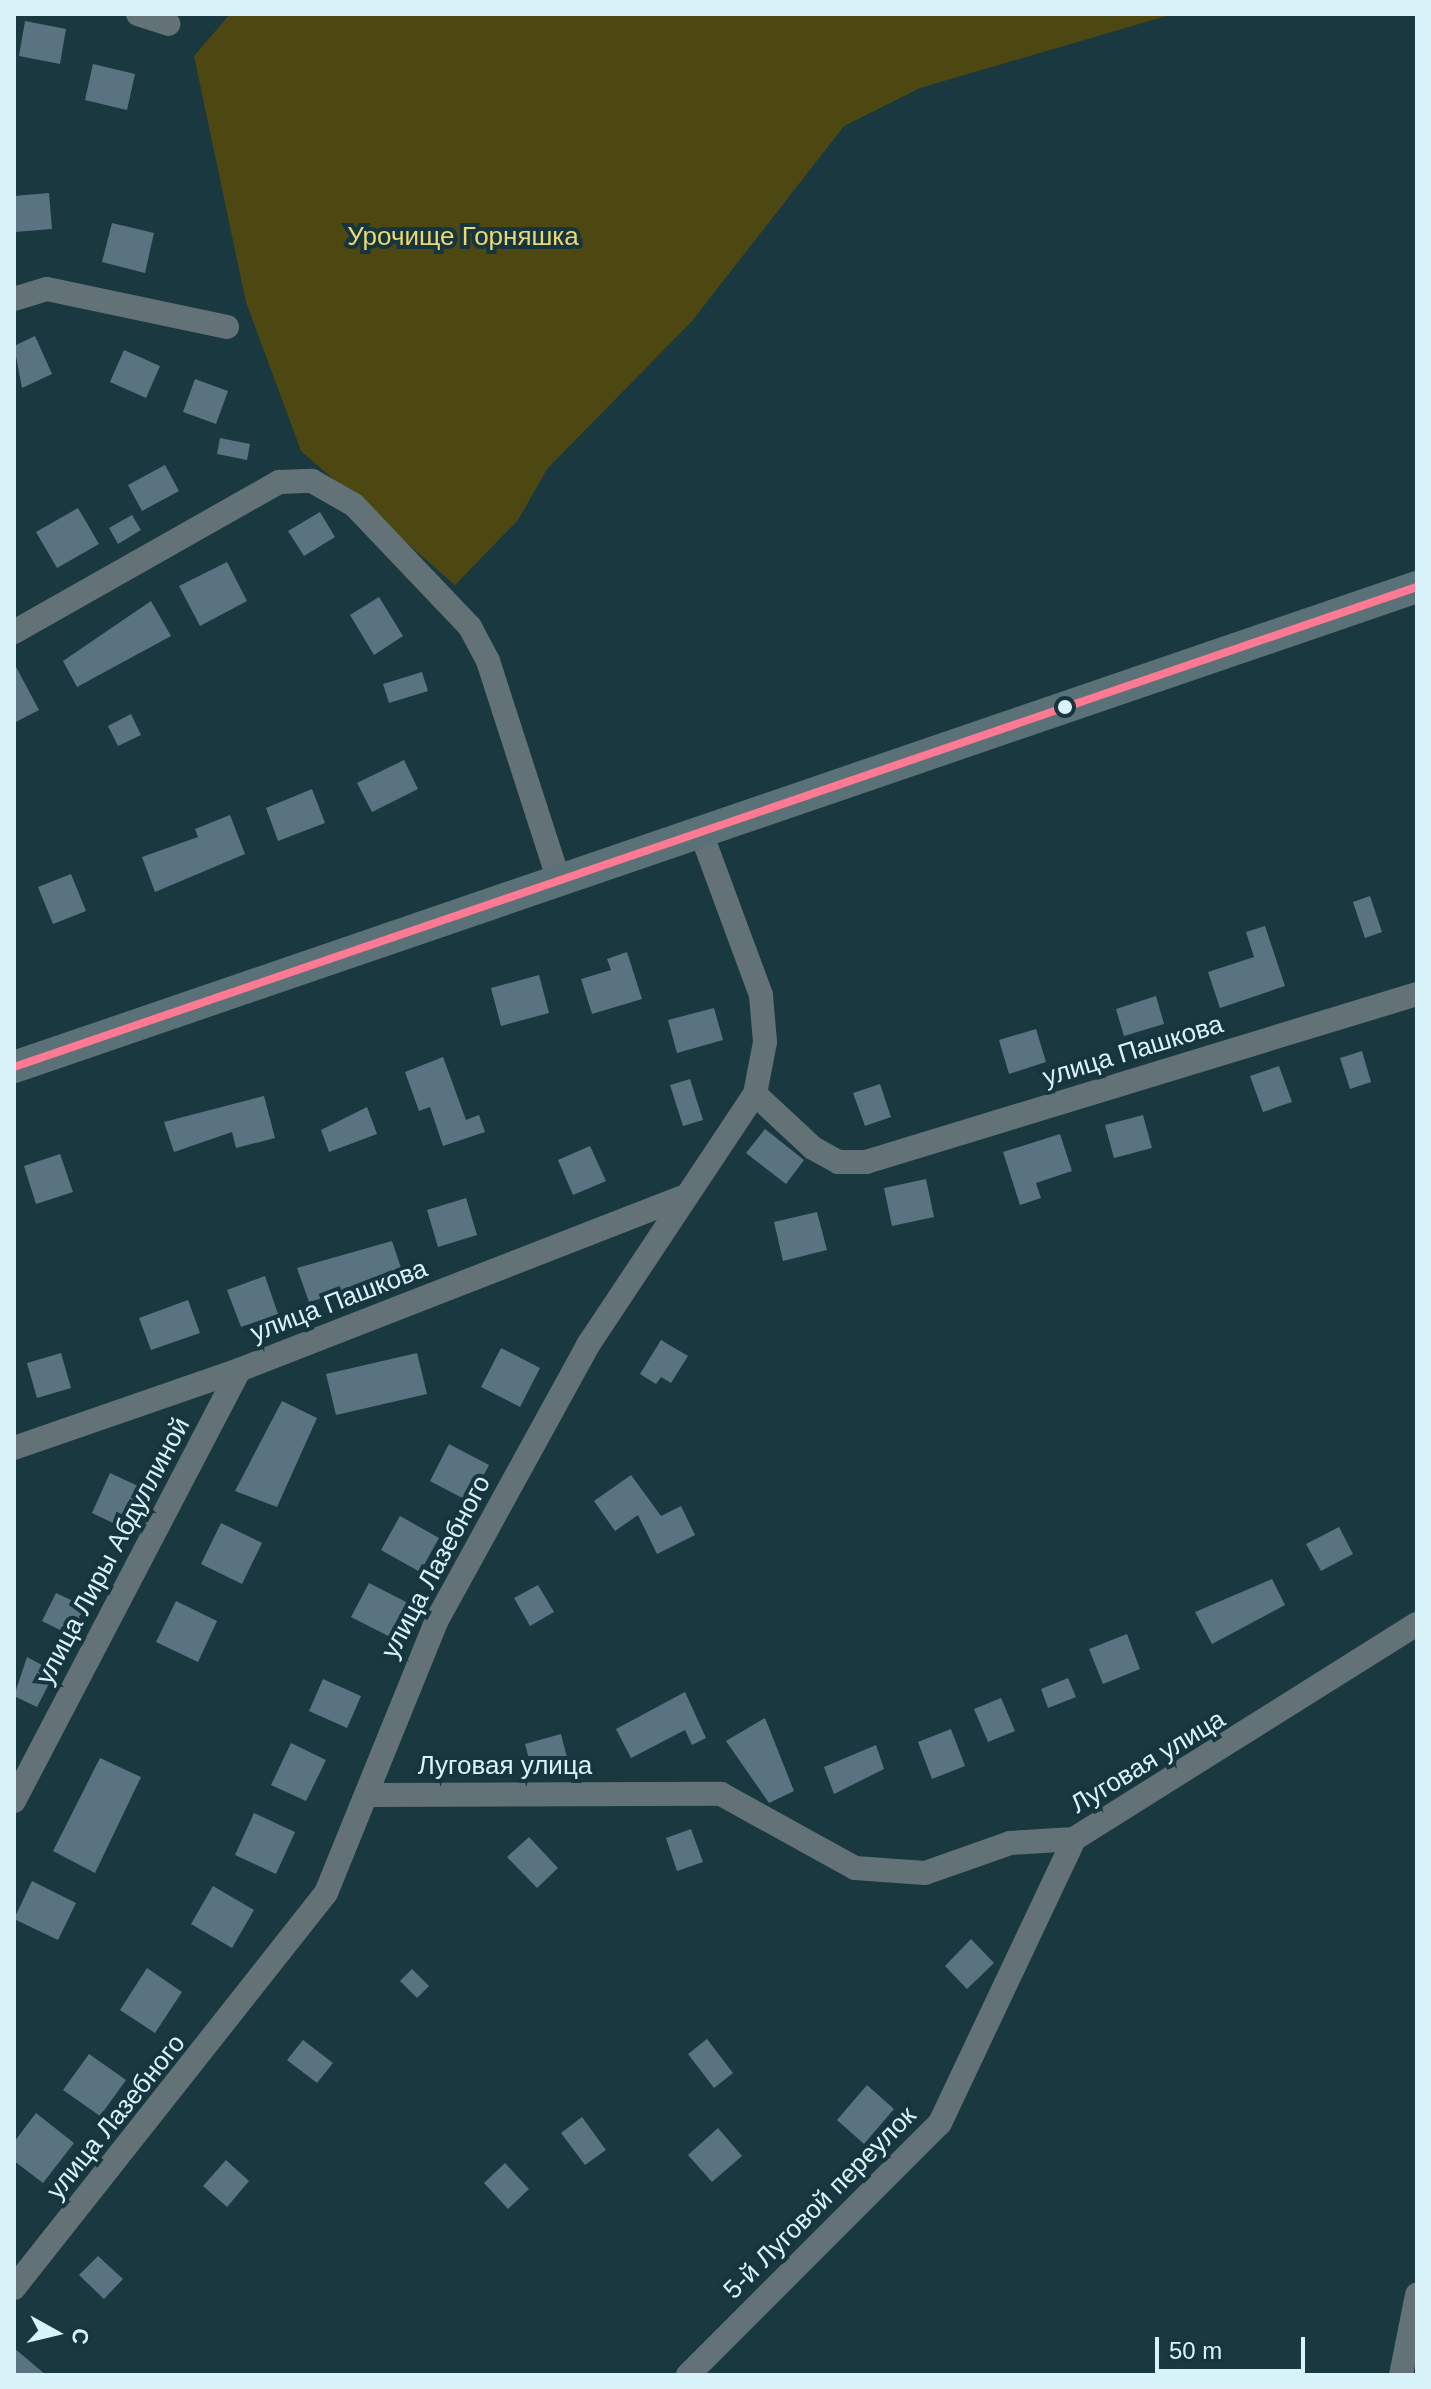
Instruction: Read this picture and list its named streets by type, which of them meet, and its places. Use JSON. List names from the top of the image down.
{
  "streets": {
    "street": [
      "улица Пашкова",
      "улица Лиры Абдуллиной",
      "улица Лазебного",
      "Луговая улица",
      "5-й Луговой переулок"
    ]
  },
  "crossings": [
    ["улица Пашкова", "улица Лиры Абдуллиной"],
    ["улица Пашкова", "улица Лазебного"],
    ["улица Лазебного", "Луговая улица"],
    ["Луговая улица", "5-й Луговой переулок"]
  ],
  "parks": ["Урочище Горняшка"],
  "scale_bar": "50 m",
  "north": "right"
}
